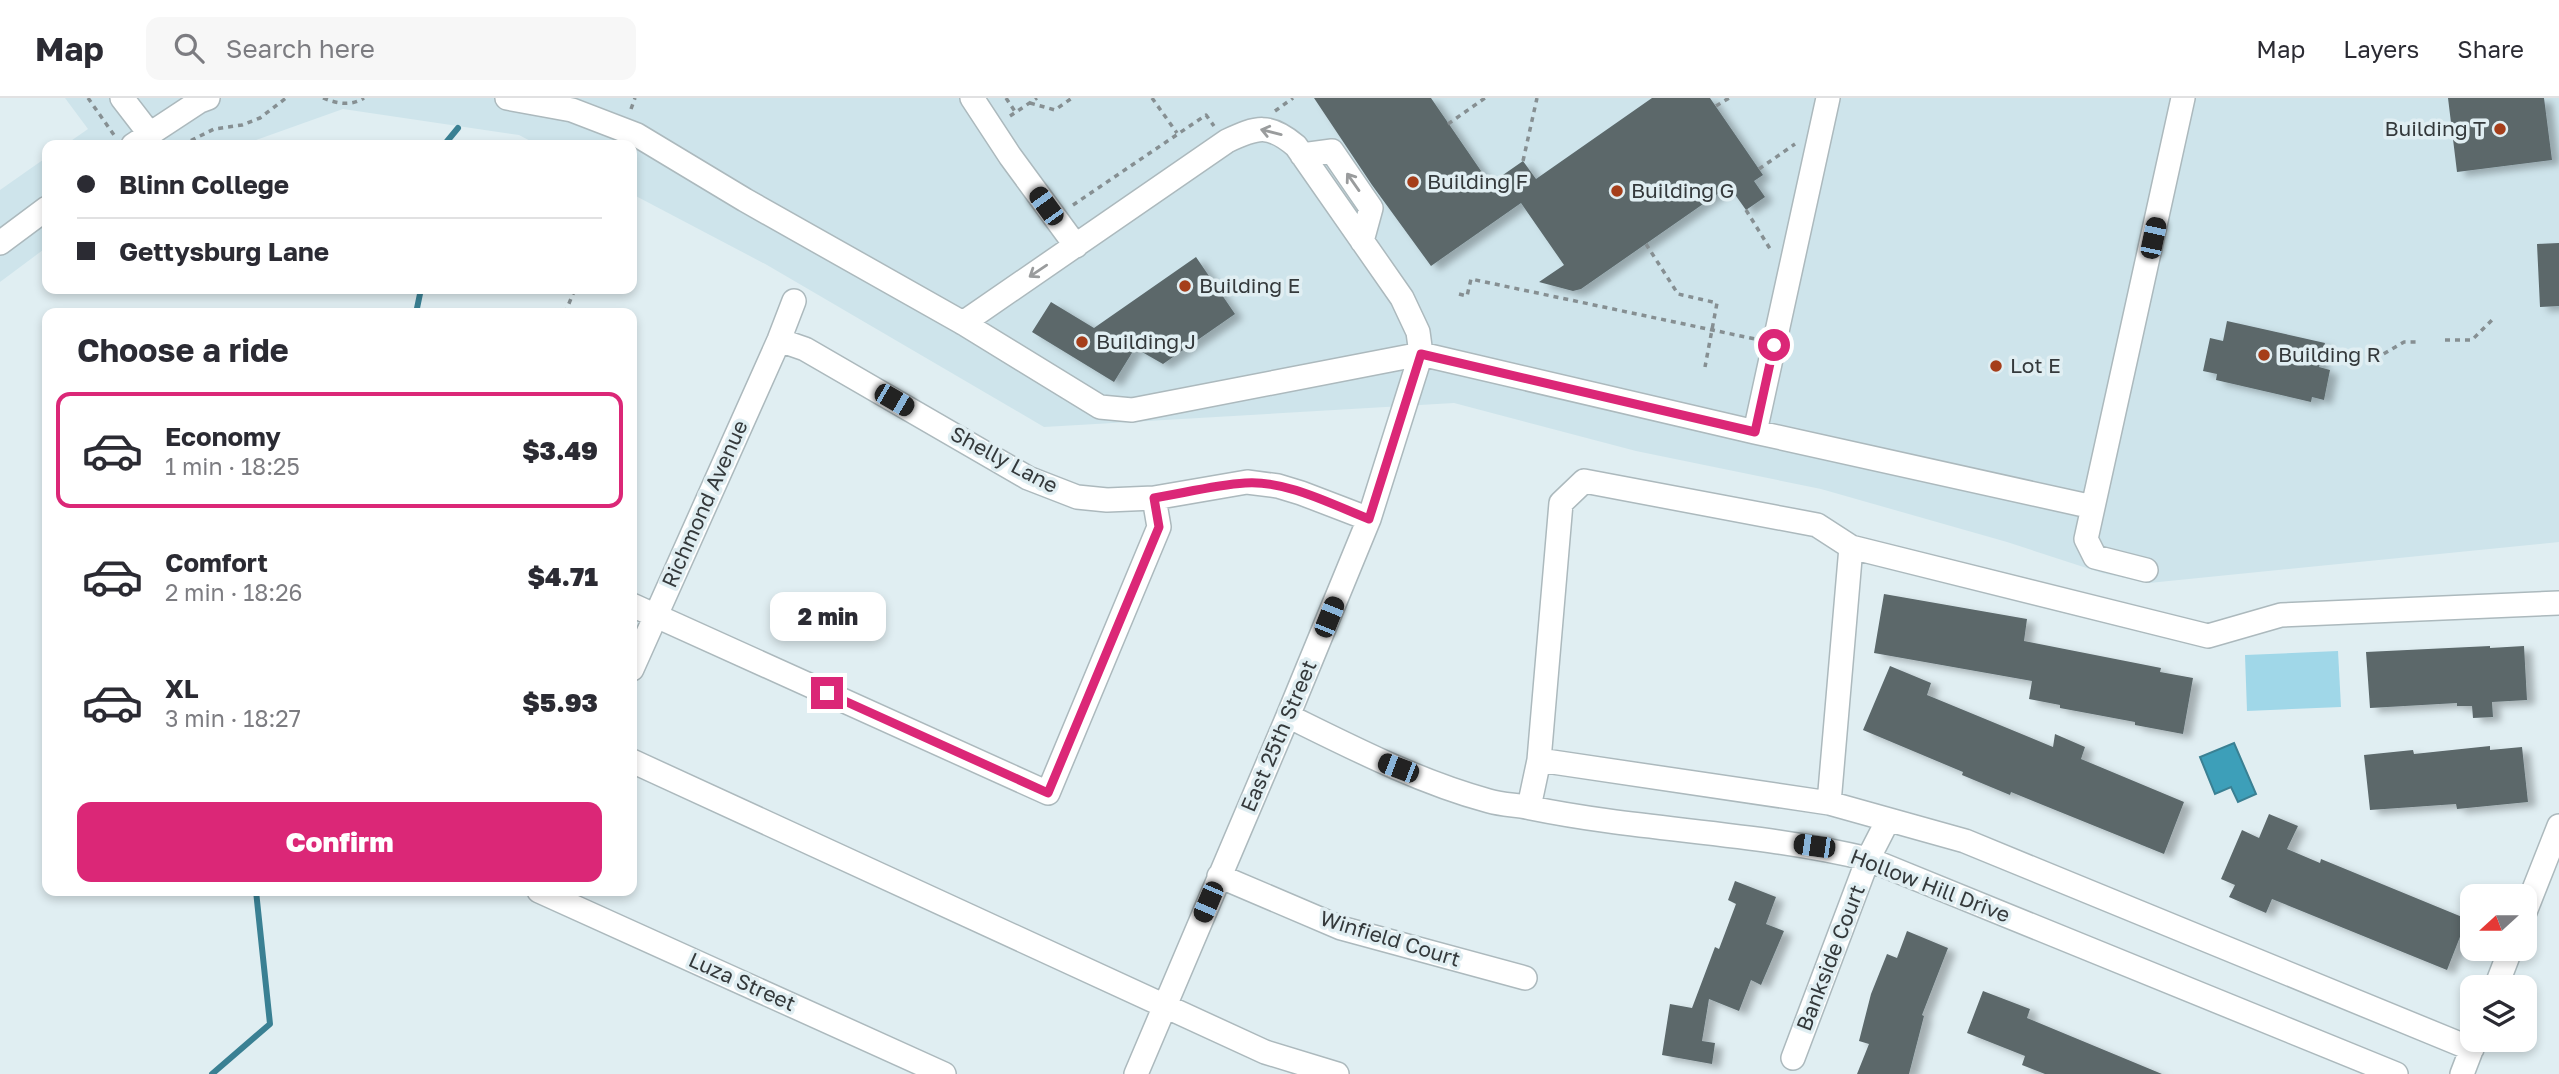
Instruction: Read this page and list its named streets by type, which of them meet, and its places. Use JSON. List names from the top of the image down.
{
  "streets": {
    "street": [
      "Shelly Lane",
      "Richmond Avenue",
      "East 25th Street",
      "Hollow Hill Drive",
      "Winfield Court",
      "Bankside Court",
      "Luza Street"
    ]
  },
  "crossings": [
    ["Shelly Lane", "Richmond Avenue"],
    ["Shelly Lane", "East 25th Street"],
    ["East 25th Street", "Hollow Hill Drive"],
    ["East 25th Street", "Winfield Court"],
    ["Hollow Hill Drive", "Bankside Court"]
  ],
  "places": [
    "Building T",
    "Building F",
    "Building G",
    "Building E",
    "Building J",
    "Building R",
    "Lot E"
  ],
  "north": "left",
  "page": {
    "header": "Map",
    "search": "Search here",
    "nav": ["Map", "Layers", "Share"],
    "banner": ["Blinn College", "Gettysburg Lane"],
    "heading": "Choose a ride",
    "list": [
      {
        "name": "Economy",
        "note": "1 min · 18:25",
        "value": "$3.49"
      },
      {
        "name": "Comfort",
        "note": "2 min · 18:26",
        "value": "$4.71"
      },
      {
        "name": "XL",
        "note": "3 min · 18:27",
        "value": "$5.93"
      }
    ],
    "bubble": "2 min",
    "buttons": "Confirm"
  }
}
